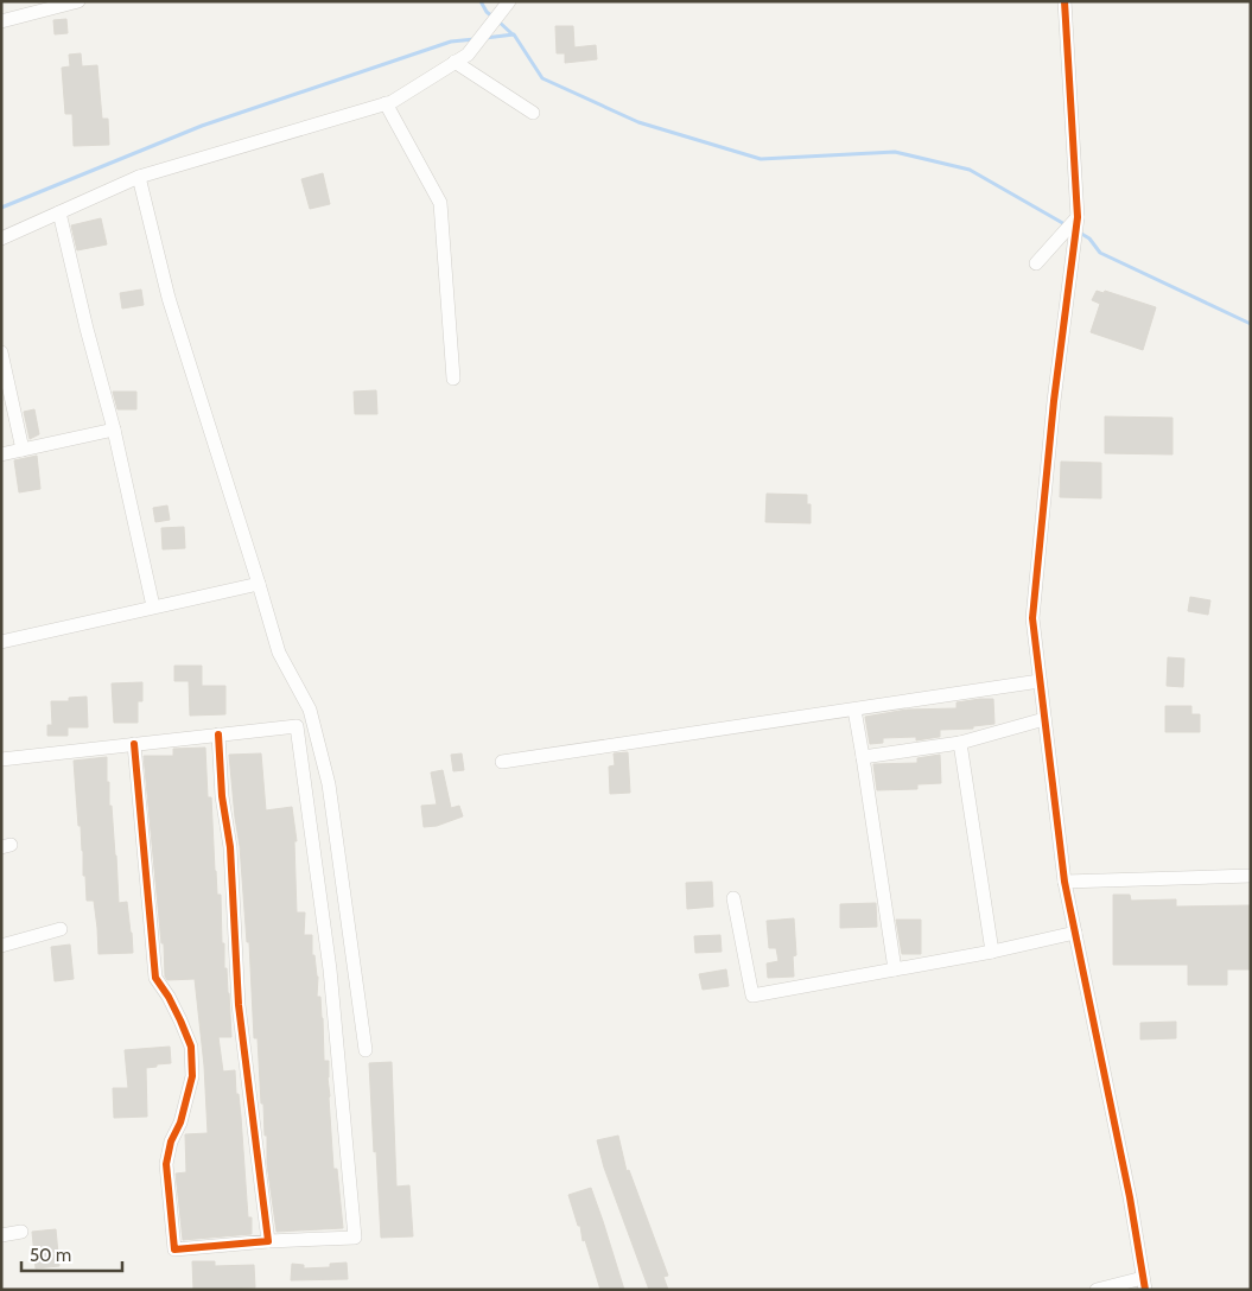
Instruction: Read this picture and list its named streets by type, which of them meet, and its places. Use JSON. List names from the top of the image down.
{
  "scale_bar": "50 m"
}
